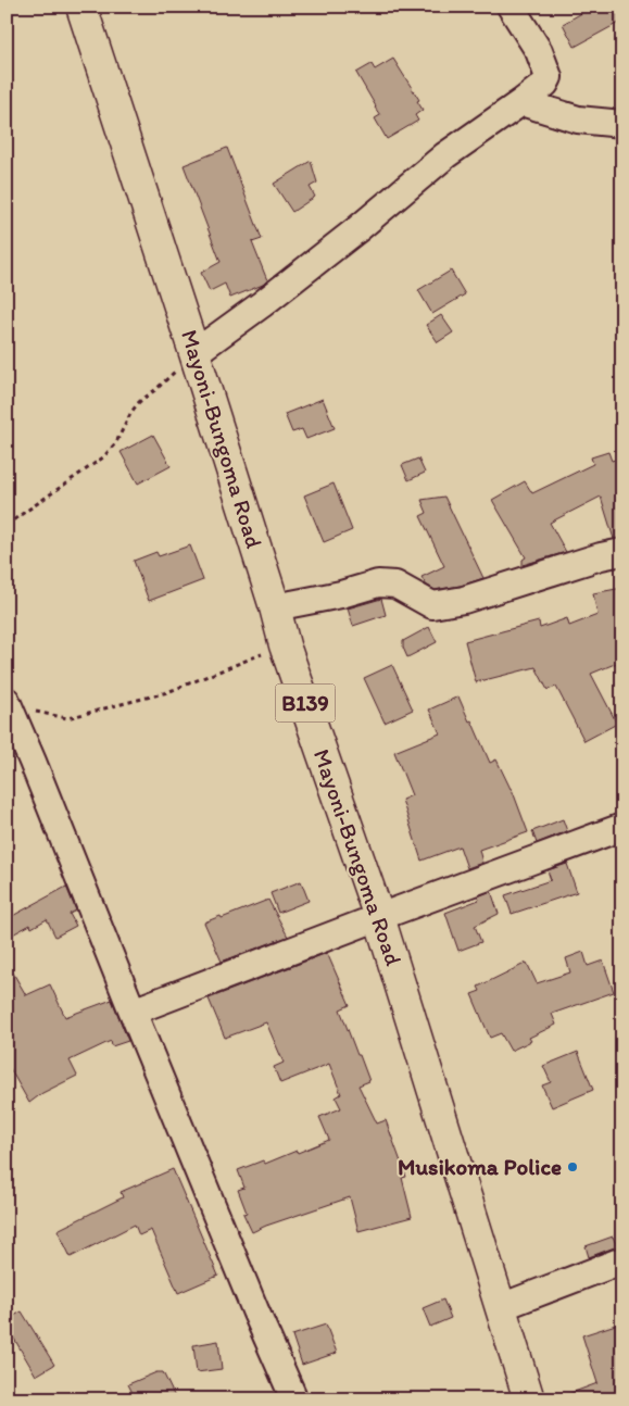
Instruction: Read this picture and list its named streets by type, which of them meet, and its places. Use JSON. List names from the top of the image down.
{
  "streets": {
    "main road": ["Mayoni-Bungoma Road", "B139"]
  },
  "places": ["Musikoma Police"]
}
